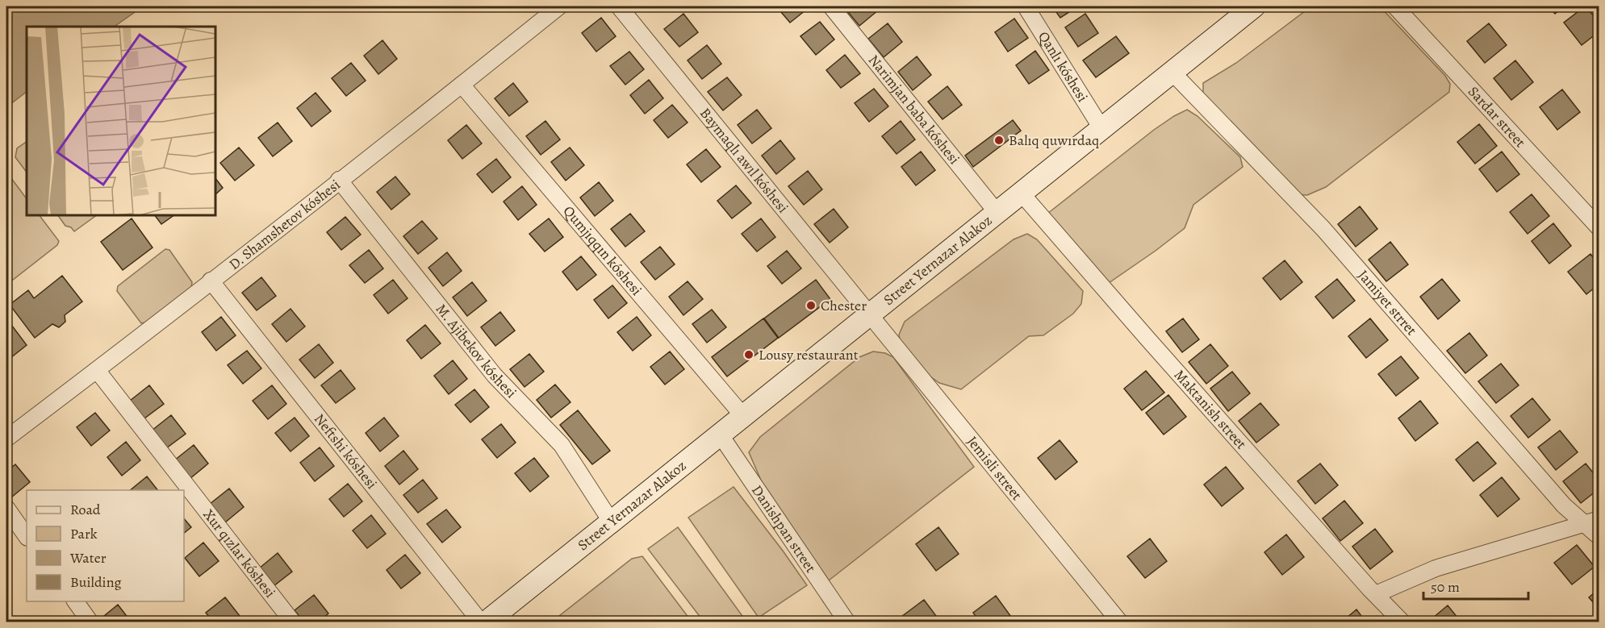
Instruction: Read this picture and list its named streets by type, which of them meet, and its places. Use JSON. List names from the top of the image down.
{
  "streets": {
    "main road": ["Street Yernazar Alakoz"],
    "street": [
      "Qanlı kóshesi",
      "Narimjan baba kóshesi",
      "Sardar street",
      "Baymaqlı awıl kóshesi",
      "D. Shamshetov kóshesi",
      "Qumjıqqın kóshesi",
      "Jamiyet strret",
      "M. Ajibekov kóshesi",
      "Maktanish street",
      "Neftshi kóshesi",
      "Jemisli street",
      "Danishpan street",
      "Xur qızlar kóshesi"
    ]
  },
  "crossings": [
    ["Qanlı kóshesi", "Street Yernazar Alakoz"],
    ["Narimjan baba kóshesi", "Street Yernazar Alakoz"],
    ["Baymaqlı awıl kóshesi", "Street Yernazar Alakoz"],
    ["Baymaqlı awıl kóshesi", "Jemisli street"],
    ["D. Shamshetov kóshesi", "Qumjıqqın kóshesi"],
    ["D. Shamshetov kóshesi", "M. Ajibekov kóshesi"],
    ["D. Shamshetov kóshesi", "Neftshi kóshesi"],
    ["D. Shamshetov kóshesi", "Xur qızlar kóshesi"],
    ["Qumjıqqın kóshesi", "Street Yernazar Alakoz"],
    ["Street Yernazar Alakoz", "Jamiyet strret"],
    ["Street Yernazar Alakoz", "M. Ajibekov kóshesi"],
    ["Street Yernazar Alakoz", "Maktanish street"],
    ["Street Yernazar Alakoz", "Jemisli street"],
    ["Street Yernazar Alakoz", "Danishpan street"]
  ],
  "places": ["Balıq quwırdaq", "Chester", "Lousy restaurant"],
  "legend": [
    "Road",
    "Park",
    "Water",
    "Building"
  ],
  "scale_bar": "50 m"
}
